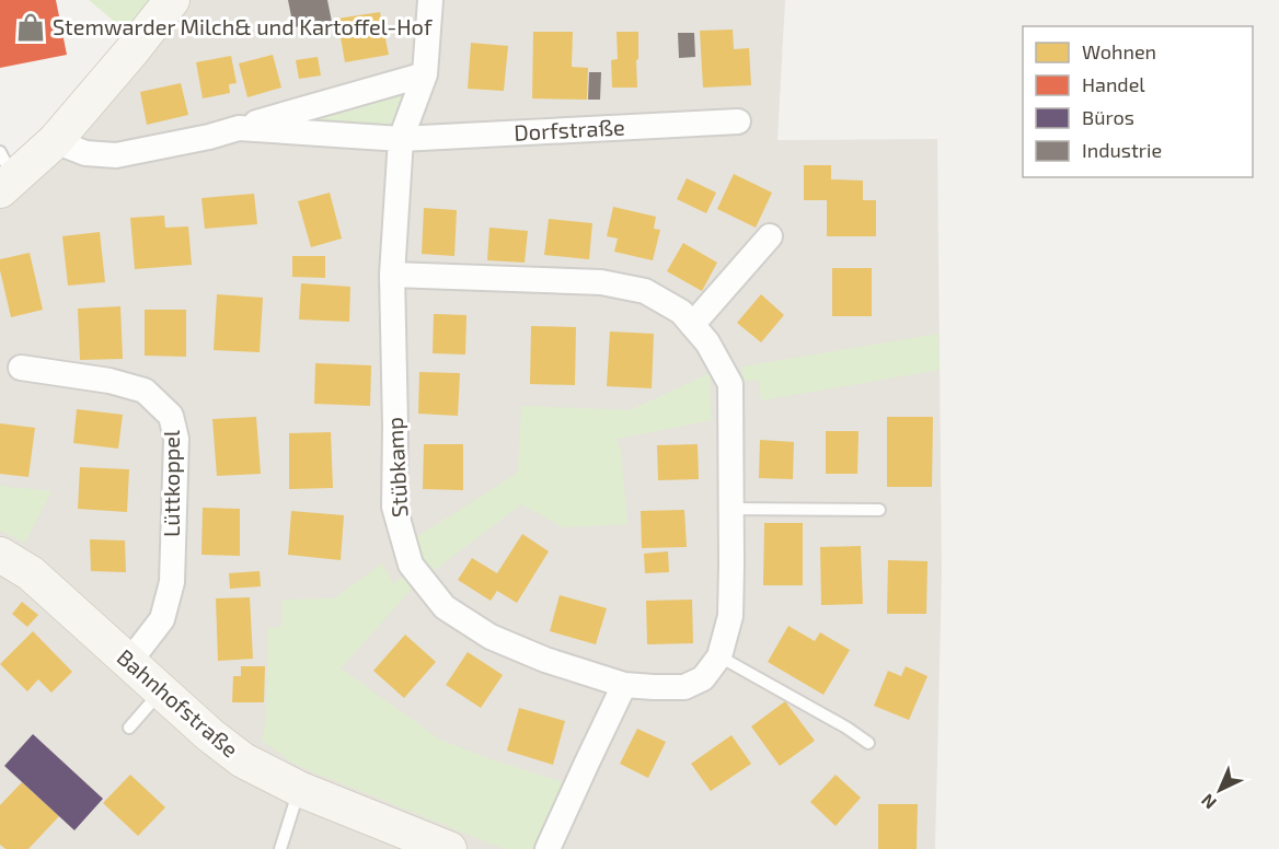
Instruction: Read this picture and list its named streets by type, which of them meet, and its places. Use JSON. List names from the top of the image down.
{
  "streets": {
    "main road": ["Bahnhofstraße"],
    "street": ["Dorfstraße", "Stübkamp", "Lüttkoppel"]
  },
  "crossings": [
    ["Dorfstraße", "Stübkamp"],
    ["Lüttkoppel", "Bahnhofstraße"]
  ],
  "places": {
    "shop": ["Stemwarder Milch& und Kartoffel-Hof"]
  },
  "legend": [
    "Wohnen",
    "Handel",
    "Büros",
    "Industrie"
  ],
  "north": "bottom left"
}
